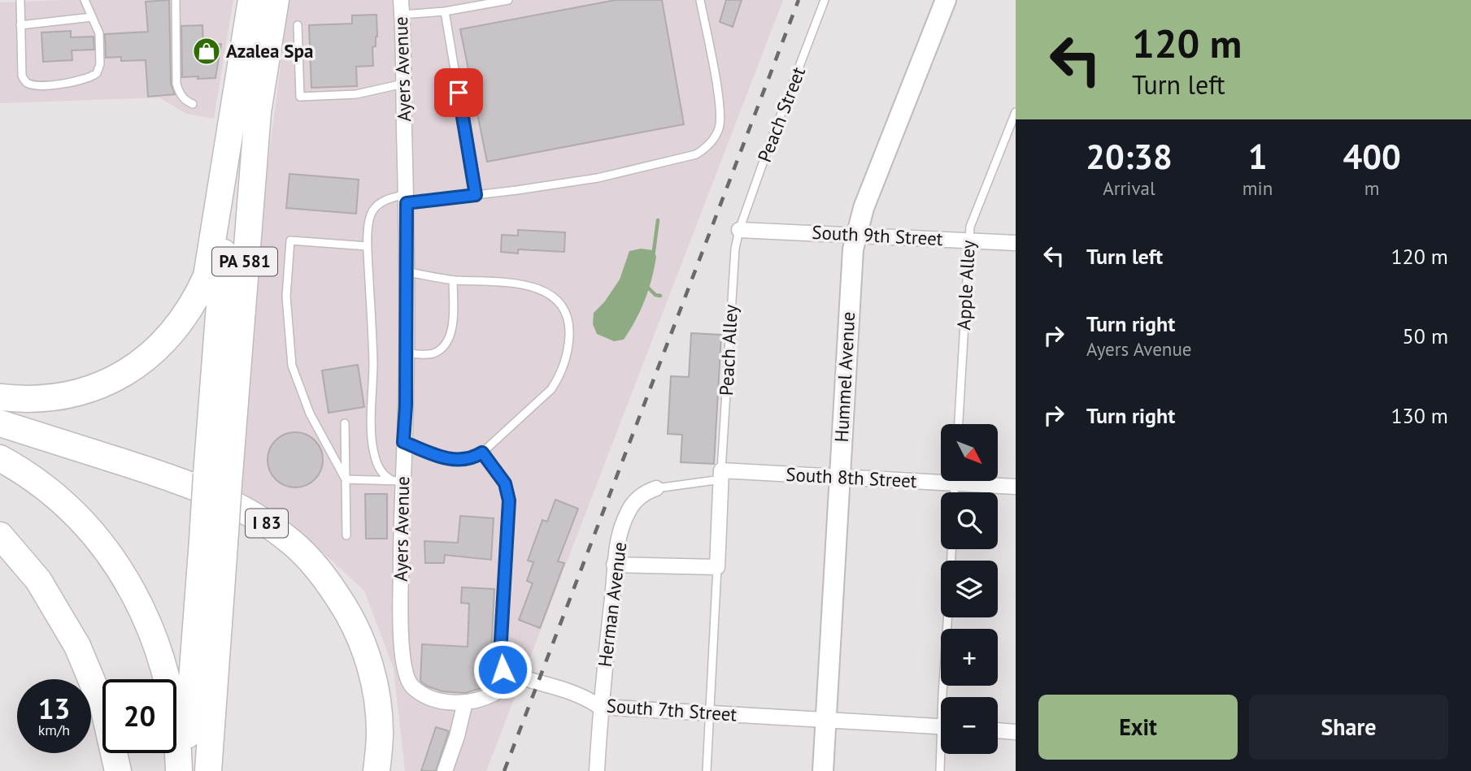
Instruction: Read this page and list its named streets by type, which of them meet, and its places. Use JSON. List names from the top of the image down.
{
  "streets": {
    "highway": ["PA 581", "I 83"],
    "main road": ["Hummel Avenue"],
    "street": [
      "Ayers Avenue",
      "South 9th Street",
      "South 8th Street",
      "Herman Avenue",
      "South 7th Street"
    ],
    "lane": ["Peach Street", "Apple Alley", "Peach Alley"]
  },
  "crossings": [
    ["Ayers Avenue", "South 7th Street"],
    ["Peach Street", "South 9th Street"],
    ["Peach Street", "Peach Alley"],
    ["South 9th Street", "Apple Alley"],
    ["South 9th Street", "Peach Alley"],
    ["South 9th Street", "Hummel Avenue"],
    ["Peach Alley", "South 8th Street"],
    ["Hummel Avenue", "South 8th Street"],
    ["Hummel Avenue", "South 7th Street"],
    ["Herman Avenue", "South 7th Street"]
  ],
  "places": {
    "shop": ["Azalea Spa"]
  },
  "north": "bottom right",
  "page": {
    "turn": ["120 m", "Turn left"],
    "eta": [
      "20:38",
      "Arrival",
      "1",
      "min",
      "400",
      "m"
    ],
    "list": [
      {
        "name": "Turn left",
        "value": "120 m"
      },
      {
        "name": "Turn right",
        "note": "Ayers Avenue",
        "value": "50 m"
      },
      {
        "name": "Turn right",
        "value": "130 m"
      }
    ],
    "map_buttons": ["+", "−"],
    "speed": "13 km/h",
    "limit": "20",
    "buttons": ["Exit", "Share"]
  }
}
